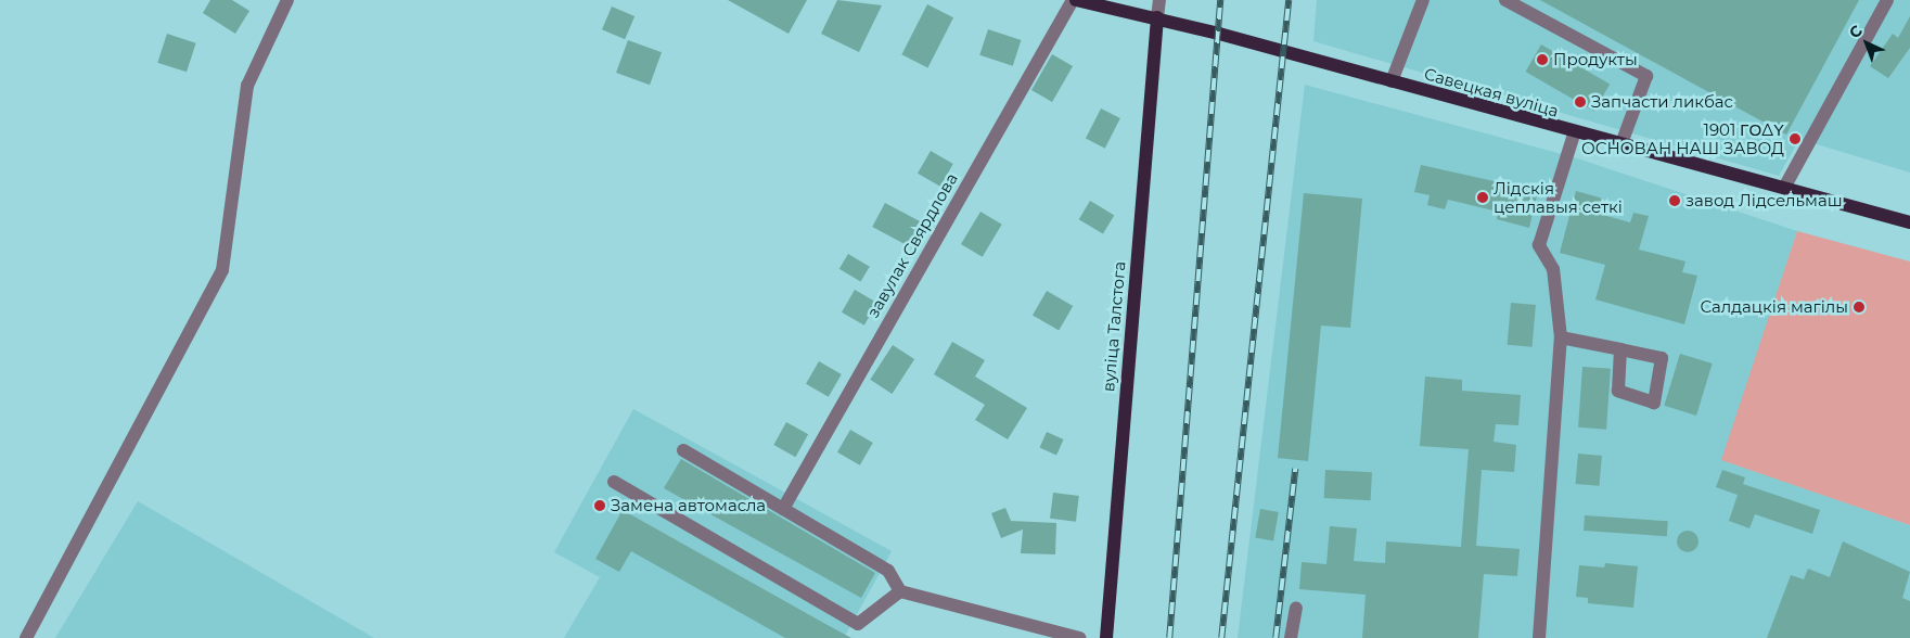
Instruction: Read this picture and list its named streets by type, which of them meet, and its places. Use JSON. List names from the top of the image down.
{
  "streets": {
    "main road": ["Савецкая вуліца", "вуліца Талстога"],
    "street": ["завулак Свярдлова"]
  },
  "crossings": [
    ["Савецкая вуліца", "завулак Свярдлова"],
    ["Савецкая вуліца", "вуліца Талстога"]
  ],
  "places": [
    "Продукты",
    "Запчасти ликбас",
    "1901 ΓΟΔΥ ОСНОВАН НАШ ЗАВОД",
    "Лідскія цеплавыя сеткі",
    "завод Лідсельмаш",
    "Салдацкія магілы",
    "Замена автомасла"
  ],
  "north": "top left"
}
